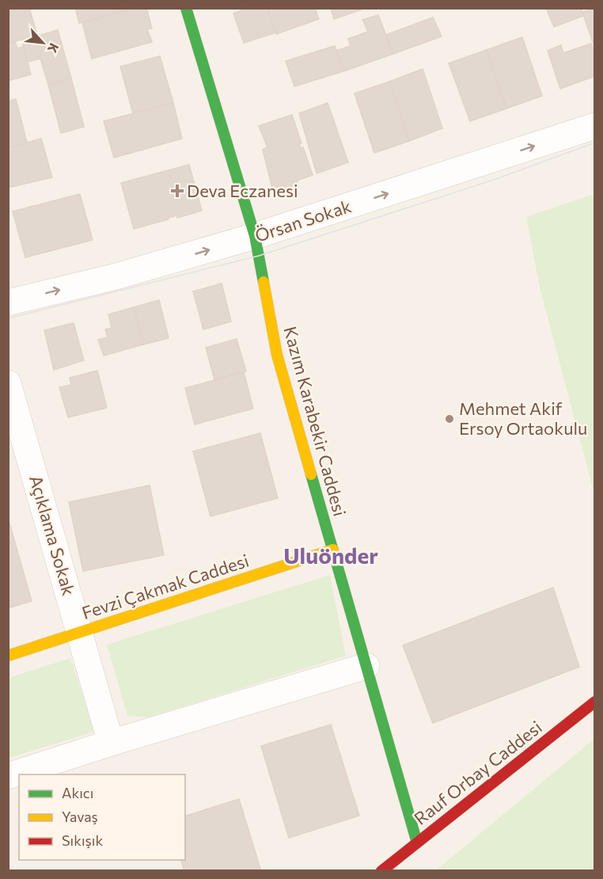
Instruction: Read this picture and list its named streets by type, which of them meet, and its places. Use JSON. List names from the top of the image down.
{
  "streets": {
    "street": [
      "Örsan Sokak",
      "Kazım Karabekir Caddesi",
      "Açıklama Sokak",
      "Fevzi Çakmak Caddesi",
      "Rauf Orbay Caddesi"
    ]
  },
  "crossings": [
    ["Örsan Sokak", "Kazım Karabekir Caddesi"],
    ["Kazım Karabekir Caddesi", "Fevzi Çakmak Caddesi"],
    ["Kazım Karabekir Caddesi", "Rauf Orbay Caddesi"],
    ["Açıklama Sokak", "Fevzi Çakmak Caddesi"]
  ],
  "one_way": ["Örsan Sokak"],
  "districts": ["Uluönder"],
  "places": {
    "health": ["Deva Eczanesi"],
    "other": ["Mehmet Akif Ersoy Ortaokulu"]
  },
  "legend": ["Akıcı", "Yavaş", "Sıkışık"],
  "north": "bottom right"
}
